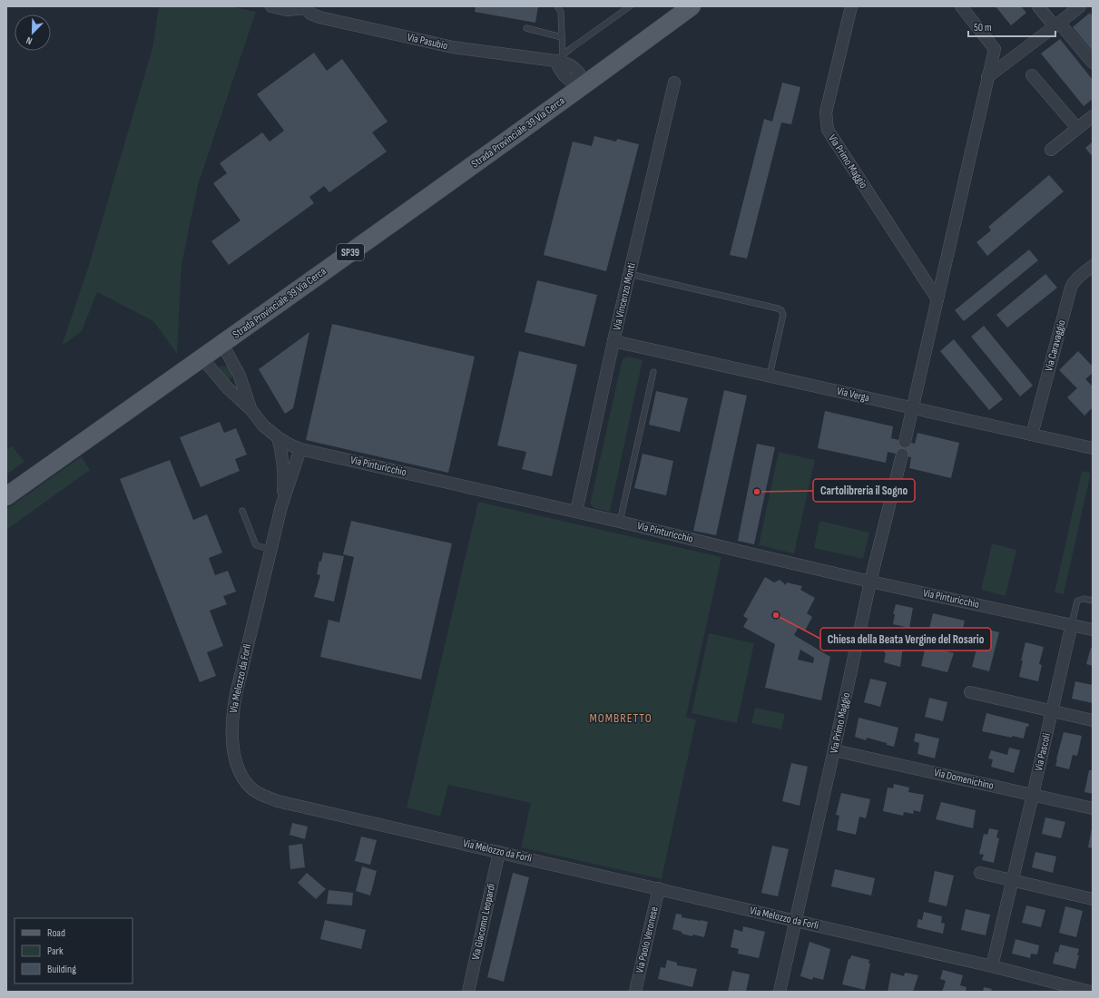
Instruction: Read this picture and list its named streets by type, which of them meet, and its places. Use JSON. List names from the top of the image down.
{
  "streets": {
    "main road": ["Strada Provinciale 39 Via Cerca", "SP39"],
    "street": [
      "Via Pasubio",
      "Via Primo Maggio",
      "Via Vincenzo Monti",
      "Via Caravaggio",
      "Via Verga",
      "Via Pinturicchio",
      "Via Melozzo da Forlì",
      "Via Pascoli",
      "Via Domenichino",
      "Via Giacomo Leopardi",
      "Via Paolo Veronese"
    ]
  },
  "crossings": [
    ["Via Primo Maggio", "Via Pinturicchio"],
    ["Via Primo Maggio", "Via Melozzo da Forlì"],
    ["Via Primo Maggio", "Via Domenichino"],
    ["Via Vincenzo Monti", "Via Verga"],
    ["Via Vincenzo Monti", "Via Pinturicchio"],
    ["Via Caravaggio", "Via Verga"],
    ["Via Pinturicchio", "Via Melozzo da Forlì"],
    ["Via Pinturicchio", "Via Pascoli"],
    ["Via Melozzo da Forlì", "Via Pascoli"],
    ["Via Melozzo da Forlì", "Via Giacomo Leopardi"],
    ["Via Melozzo da Forlì", "Via Paolo Veronese"],
    ["Via Pascoli", "Via Domenichino"]
  ],
  "districts": ["MOMBRETTO"],
  "places": ["Cartolibreria il Sogno", "Chiesa della Beata Vergine del Rosario"],
  "legend": ["Road", "Park", "Building"],
  "scale_bar": "50 m",
  "north": "bottom left"
}
